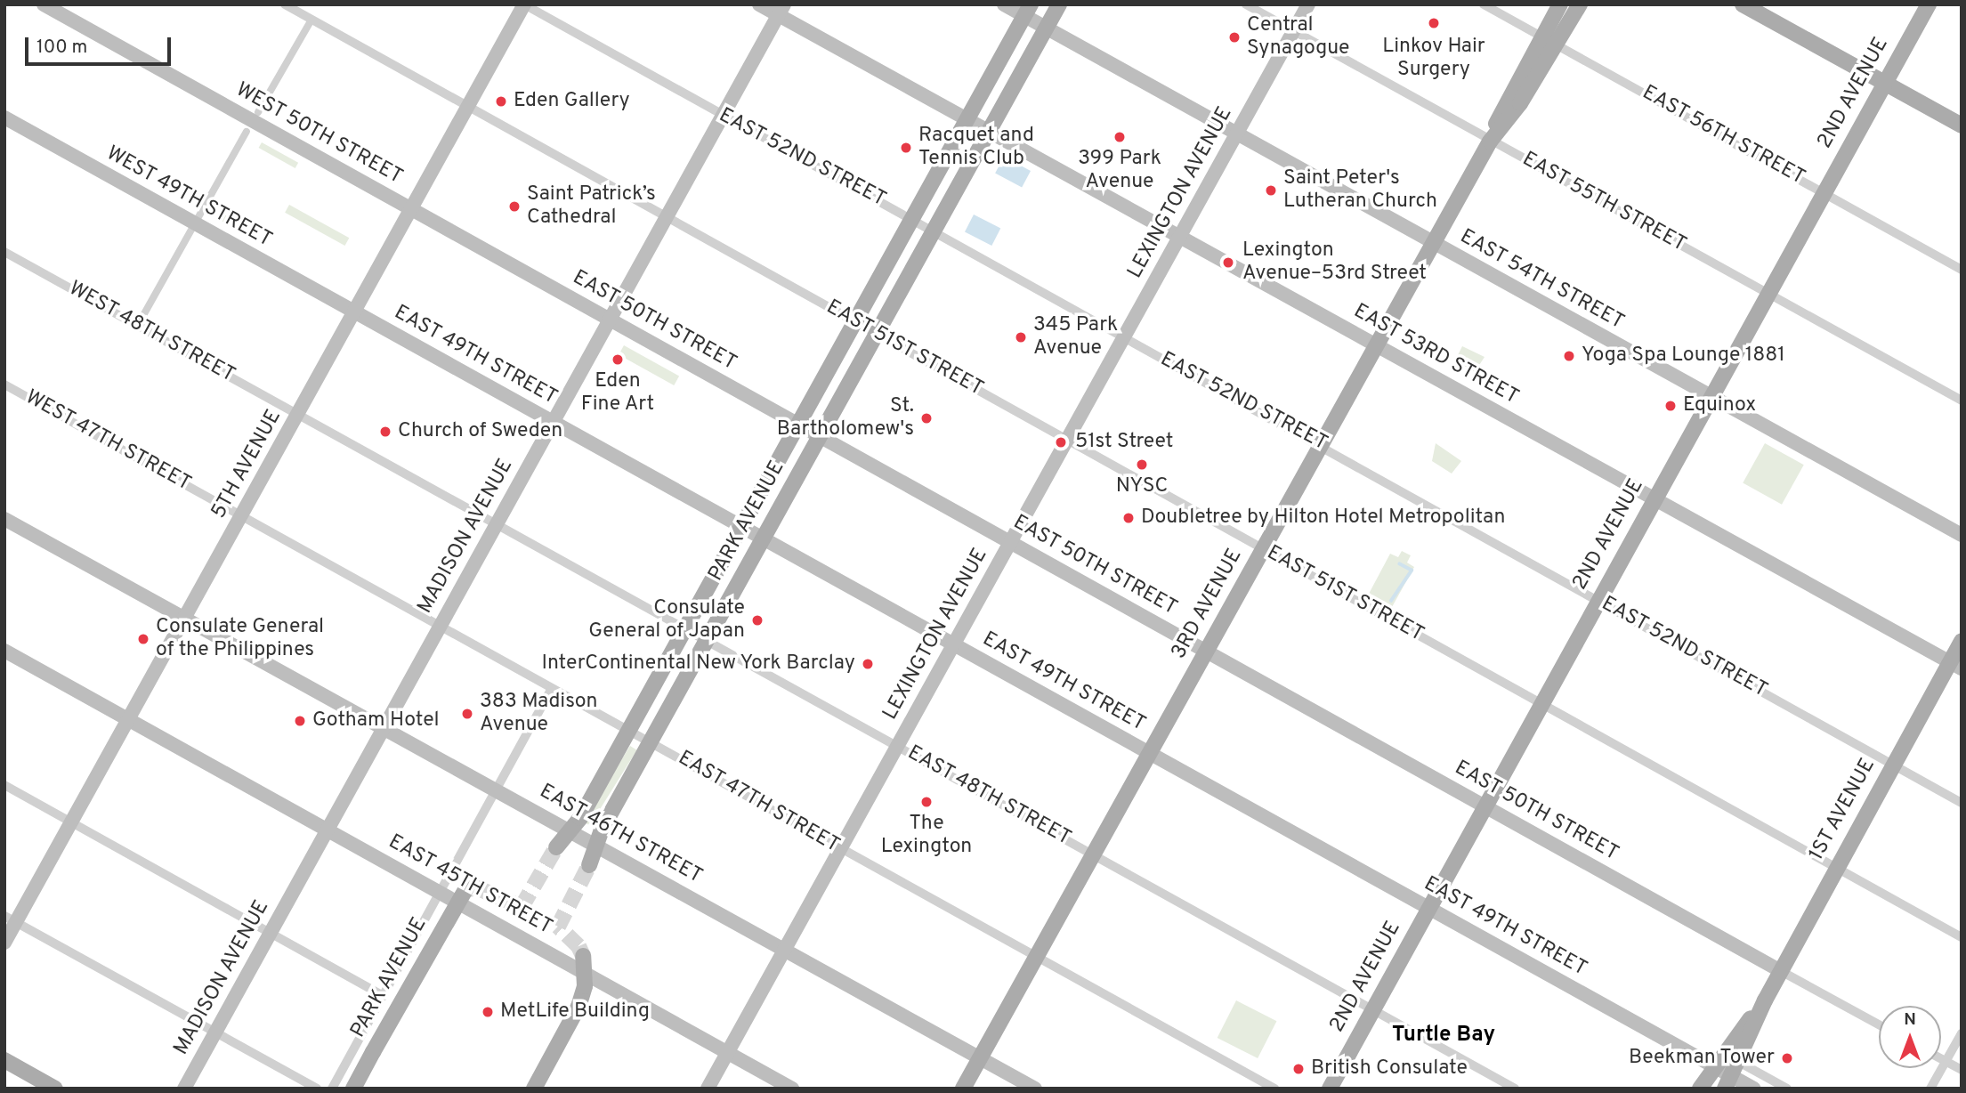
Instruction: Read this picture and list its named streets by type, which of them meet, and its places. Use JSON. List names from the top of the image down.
{
  "streets": {
    "main road": [
      "2ND AVENUE",
      "WEST 50TH STREET",
      "LEXINGTON AVENUE",
      "WEST 49TH STREET",
      "EAST 54TH STREET",
      "EAST 50TH STREET",
      "EAST 53RD STREET",
      "EAST 49TH STREET",
      "5TH AVENUE",
      "PARK AVENUE",
      "MADISON AVENUE",
      "3RD AVENUE",
      "1ST AVENUE",
      "EAST 46TH STREET",
      "EAST 45TH STREET"
    ],
    "street": [
      "EAST 56TH STREET",
      "EAST 52ND STREET",
      "EAST 55TH STREET",
      "WEST 48TH STREET",
      "EAST 51ST STREET",
      "WEST 47TH STREET",
      "EAST 48TH STREET",
      "EAST 47TH STREET"
    ]
  },
  "crossings": [
    ["2ND AVENUE", "EAST 56TH STREET"],
    ["2ND AVENUE", "EAST 52ND STREET"],
    ["2ND AVENUE", "EAST 55TH STREET"],
    ["2ND AVENUE", "EAST 54TH STREET"],
    ["2ND AVENUE", "EAST 50TH STREET"],
    ["2ND AVENUE", "EAST 51ST STREET"],
    ["2ND AVENUE", "EAST 53RD STREET"],
    ["2ND AVENUE", "EAST 49TH STREET"],
    ["2ND AVENUE", "EAST 48TH STREET"],
    ["WEST 50TH STREET", "EAST 50TH STREET"],
    ["WEST 50TH STREET", "5TH AVENUE"],
    ["EAST 56TH STREET", "3RD AVENUE"],
    ["EAST 52ND STREET", "LEXINGTON AVENUE"],
    ["EAST 52ND STREET", "5TH AVENUE"],
    ["EAST 52ND STREET", "PARK AVENUE"],
    ["EAST 52ND STREET", "MADISON AVENUE"],
    ["EAST 52ND STREET", "3RD AVENUE"],
    ["EAST 52ND STREET", "1ST AVENUE"],
    ["LEXINGTON AVENUE", "EAST 55TH STREET"],
    ["LEXINGTON AVENUE", "EAST 54TH STREET"],
    ["LEXINGTON AVENUE", "EAST 50TH STREET"],
    ["LEXINGTON AVENUE", "EAST 51ST STREET"],
    ["LEXINGTON AVENUE", "EAST 53RD STREET"],
    ["LEXINGTON AVENUE", "EAST 49TH STREET"],
    ["LEXINGTON AVENUE", "EAST 48TH STREET"],
    ["LEXINGTON AVENUE", "EAST 47TH STREET"],
    ["LEXINGTON AVENUE", "EAST 46TH STREET"],
    ["LEXINGTON AVENUE", "EAST 45TH STREET"],
    ["WEST 49TH STREET", "EAST 49TH STREET"],
    ["WEST 49TH STREET", "5TH AVENUE"],
    ["EAST 55TH STREET", "3RD AVENUE"],
    ["EAST 54TH STREET", "PARK AVENUE"],
    ["EAST 54TH STREET", "3RD AVENUE"],
    ["EAST 50TH STREET", "5TH AVENUE"],
    ["EAST 50TH STREET", "PARK AVENUE"],
    ["EAST 50TH STREET", "MADISON AVENUE"],
    ["EAST 50TH STREET", "3RD AVENUE"],
    ["EAST 50TH STREET", "1ST AVENUE"],
    ["WEST 48TH STREET", "5TH AVENUE"],
    ["WEST 48TH STREET", "EAST 48TH STREET"],
    ["EAST 51ST STREET", "5TH AVENUE"],
    ["EAST 51ST STREET", "PARK AVENUE"],
    ["EAST 51ST STREET", "MADISON AVENUE"],
    ["EAST 51ST STREET", "3RD AVENUE"],
    ["EAST 51ST STREET", "1ST AVENUE"],
    ["EAST 53RD STREET", "PARK AVENUE"],
    ["EAST 53RD STREET", "MADISON AVENUE"],
    ["EAST 53RD STREET", "3RD AVENUE"],
    ["EAST 53RD STREET", "1ST AVENUE"],
    ["EAST 49TH STREET", "5TH AVENUE"],
    ["EAST 49TH STREET", "PARK AVENUE"],
    ["EAST 49TH STREET", "MADISON AVENUE"],
    ["EAST 49TH STREET", "3RD AVENUE"],
    ["EAST 49TH STREET", "1ST AVENUE"],
    ["WEST 47TH STREET", "5TH AVENUE"],
    ["WEST 47TH STREET", "EAST 47TH STREET"],
    ["5TH AVENUE", "EAST 48TH STREET"],
    ["5TH AVENUE", "EAST 47TH STREET"],
    ["5TH AVENUE", "EAST 46TH STREET"],
    ["5TH AVENUE", "EAST 45TH STREET"],
    ["PARK AVENUE", "EAST 48TH STREET"],
    ["PARK AVENUE", "EAST 47TH STREET"],
    ["PARK AVENUE", "EAST 46TH STREET"],
    ["MADISON AVENUE", "EAST 48TH STREET"],
    ["MADISON AVENUE", "EAST 47TH STREET"],
    ["MADISON AVENUE", "EAST 46TH STREET"],
    ["MADISON AVENUE", "EAST 45TH STREET"],
    ["3RD AVENUE", "EAST 48TH STREET"],
    ["3RD AVENUE", "EAST 47TH STREET"],
    ["3RD AVENUE", "EAST 46TH STREET"]
  ],
  "districts": ["Turtle Bay"],
  "places": [
    "Linkov Hair Surgery",
    "Central Synagogue",
    "Eden Gallery",
    "399 Park Avenue",
    "Racquet and Tennis Club",
    "Saint Peter's Lutheran Church",
    "Saint Patrick’s Cathedral",
    "Lexington Avenue–53rd Street",
    "345 Park Avenue",
    "Yoga Spa Lounge 1881",
    "Eden Fine Art",
    "Equinox",
    "St. Bartholomew's",
    "Church of Sweden",
    "51st Street",
    "NYSC",
    "Doubletree by Hilton Hotel Metropolitan",
    "Consulate General of Japan",
    "Consulate General of the Philippines",
    "InterContinental New York Barclay",
    "383 Madison Avenue",
    "Gotham Hotel",
    "The Lexington",
    "MetLife Building",
    "Beekman Tower",
    "British Consulate"
  ],
  "scale_bar": "100 m",
  "north": "top"
}
